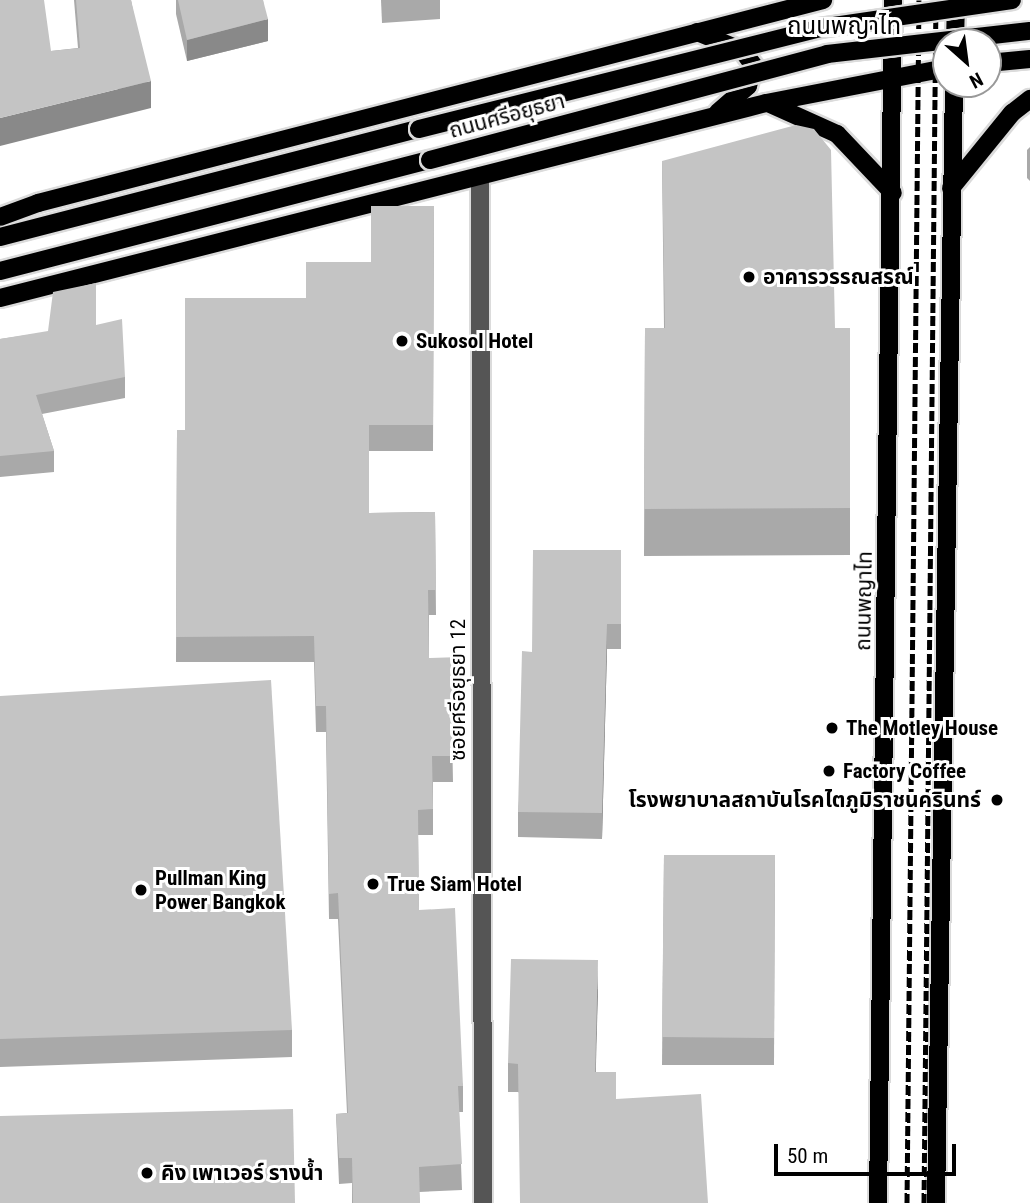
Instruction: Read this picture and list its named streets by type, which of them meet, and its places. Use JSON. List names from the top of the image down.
{
  "streets": {
    "main road": ["ถนนศรีอยุธยา", "ถนนพญาไท"],
    "street": ["ซอยศรีอยุธยา 12"]
  },
  "districts": ["ถนนพญาไท"],
  "places": [
    "อาคารวรรณสรณ์",
    "Sukosol Hotel",
    "The Motley House",
    "Factory Coffee",
    "โรงพยาบาลสถาบันโรคไตภูมิราชนครินทร์",
    "True Siam Hotel",
    "Pullman King Power Bangkok",
    "คิง เพาเวอร์ รางน้ำ"
  ],
  "scale_bar": "50 m",
  "north": "bottom right"
}
